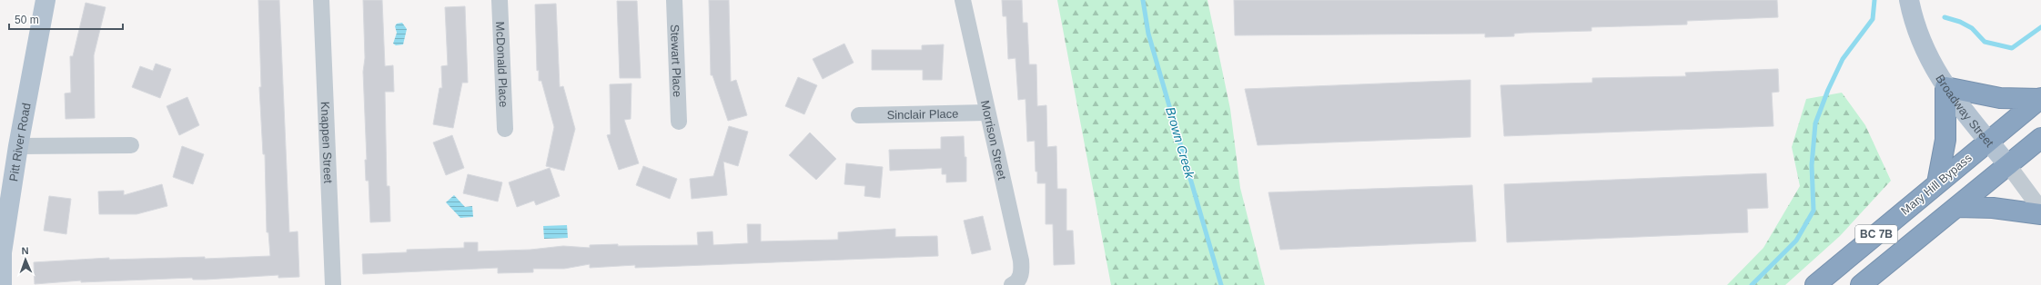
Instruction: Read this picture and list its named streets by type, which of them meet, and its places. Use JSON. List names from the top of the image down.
{
  "streets": {
    "highway": ["Mary Hill Bypass", "BC 7B"],
    "main road": ["Broadway Street", "Pitt River Road"],
    "street": [
      "Stewart Place",
      "McDonald Place",
      "Sinclair Place",
      "Morrison Street",
      "Knappen Street"
    ]
  },
  "crossings": [
    ["Broadway Street", "Mary Hill Bypass"],
    ["Broadway Street", "BC 7B"],
    ["Sinclair Place", "Morrison Street"]
  ],
  "water": ["Brown Creek"],
  "scale_bar": "50 m",
  "north": "top"
}
